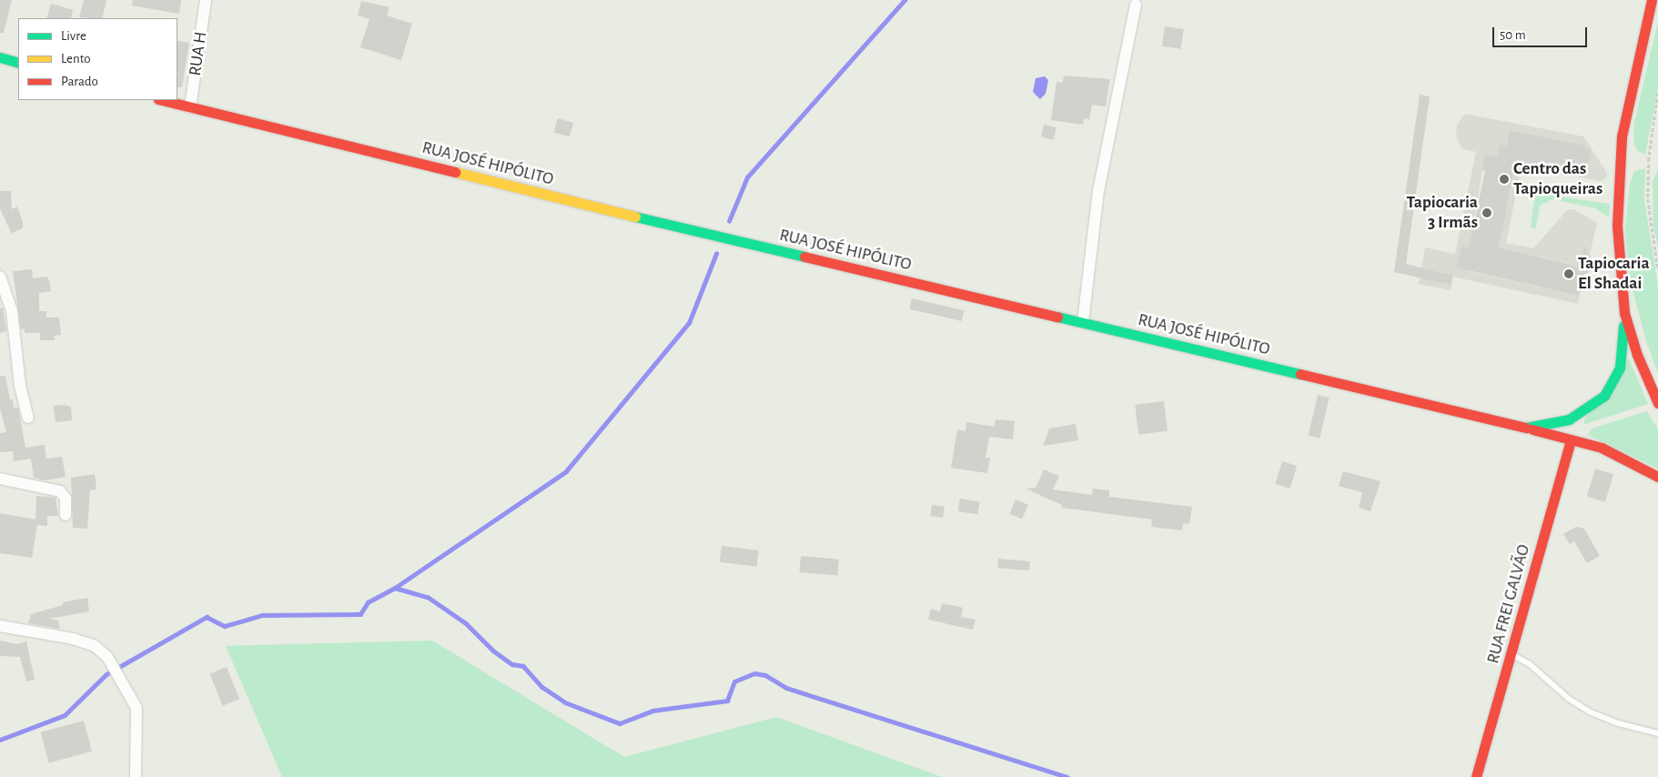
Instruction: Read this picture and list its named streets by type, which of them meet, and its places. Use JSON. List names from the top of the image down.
{
  "streets": {
    "main road": ["RUA JOSÉ HIPÓLITO", "RUA FREI GALVÃO"],
    "street": ["RUA H"]
  },
  "crossings": [
    ["RUA H", "RUA JOSÉ HIPÓLITO"],
    ["RUA JOSÉ HIPÓLITO", "RUA FREI GALVÃO"]
  ],
  "places": ["Centro das Tapioqueiras", "Tapiocaria 3 Irmãs", "Tapiocaria El Shadai"],
  "legend": ["Livre", "Lento", "Parado"],
  "scale_bar": "50 m"
}
